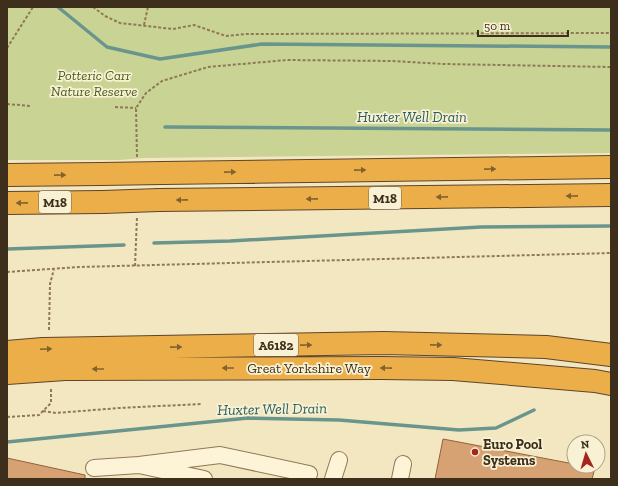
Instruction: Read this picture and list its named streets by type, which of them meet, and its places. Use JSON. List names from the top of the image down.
{
  "streets": {
    "highway": ["M18", "A6182", "Great Yorkshire Way"]
  },
  "water": ["Huxter Well Drain"],
  "parks": ["Potteric Carr Nature Reserve"],
  "places": ["Euro Pool Systems"],
  "scale_bar": "50 m",
  "north": "top"
}
